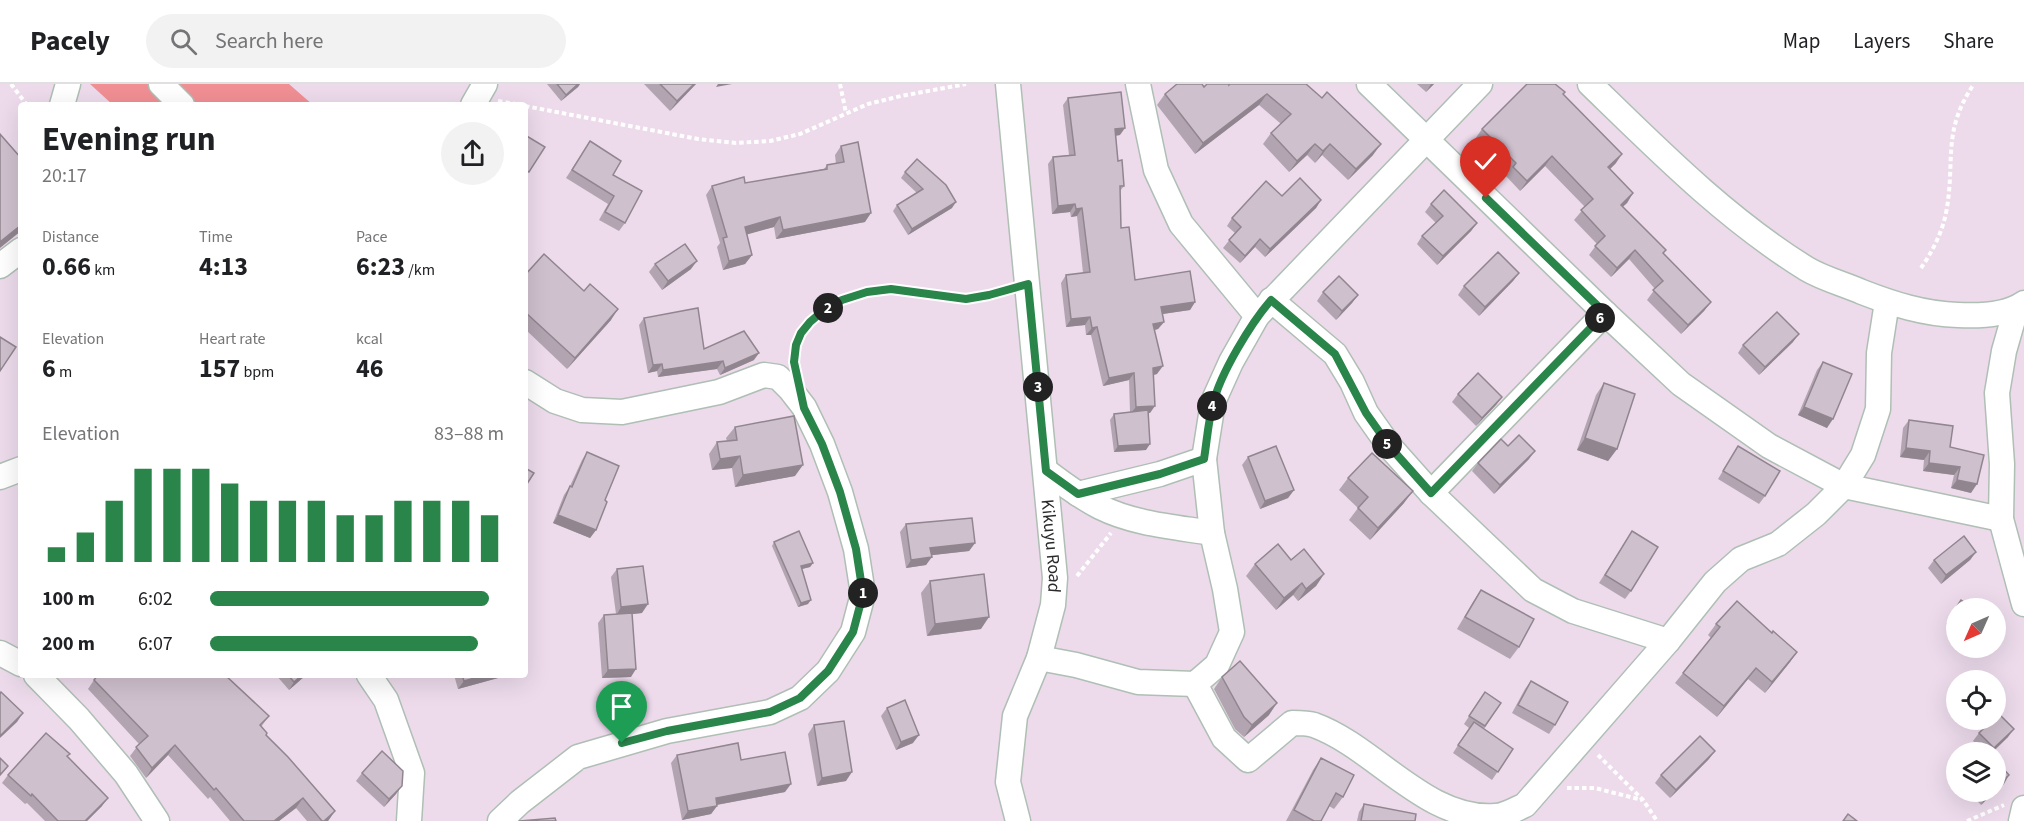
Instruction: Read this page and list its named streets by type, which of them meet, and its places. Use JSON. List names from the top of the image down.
{
  "streets": {
    "street": ["Kikuyu Road"]
  },
  "north": "bottom left",
  "page": {
    "header": "Pacely",
    "search": "Search here",
    "nav": ["Map", "Layers", "Share"],
    "heading": ["Evening run", "20:17"],
    "stats": [
      ["Distance", "0.66 km"],
      ["Time", "4:13"],
      ["Pace", "6:23 /km"],
      ["Elevation", "6 m"],
      ["Heart rate", "157 bpm"],
      ["kcal", "46"]
    ],
    "pins": [
      "2",
      "6",
      "3",
      "4",
      "5",
      "1"
    ],
    "chart": ["Elevation", "83–88 m"],
    "list": [
      {
        "name": "100 m",
        "note": "6:02"
      },
      {
        "name": "200 m",
        "note": "6:07"
      }
    ]
  }
}
